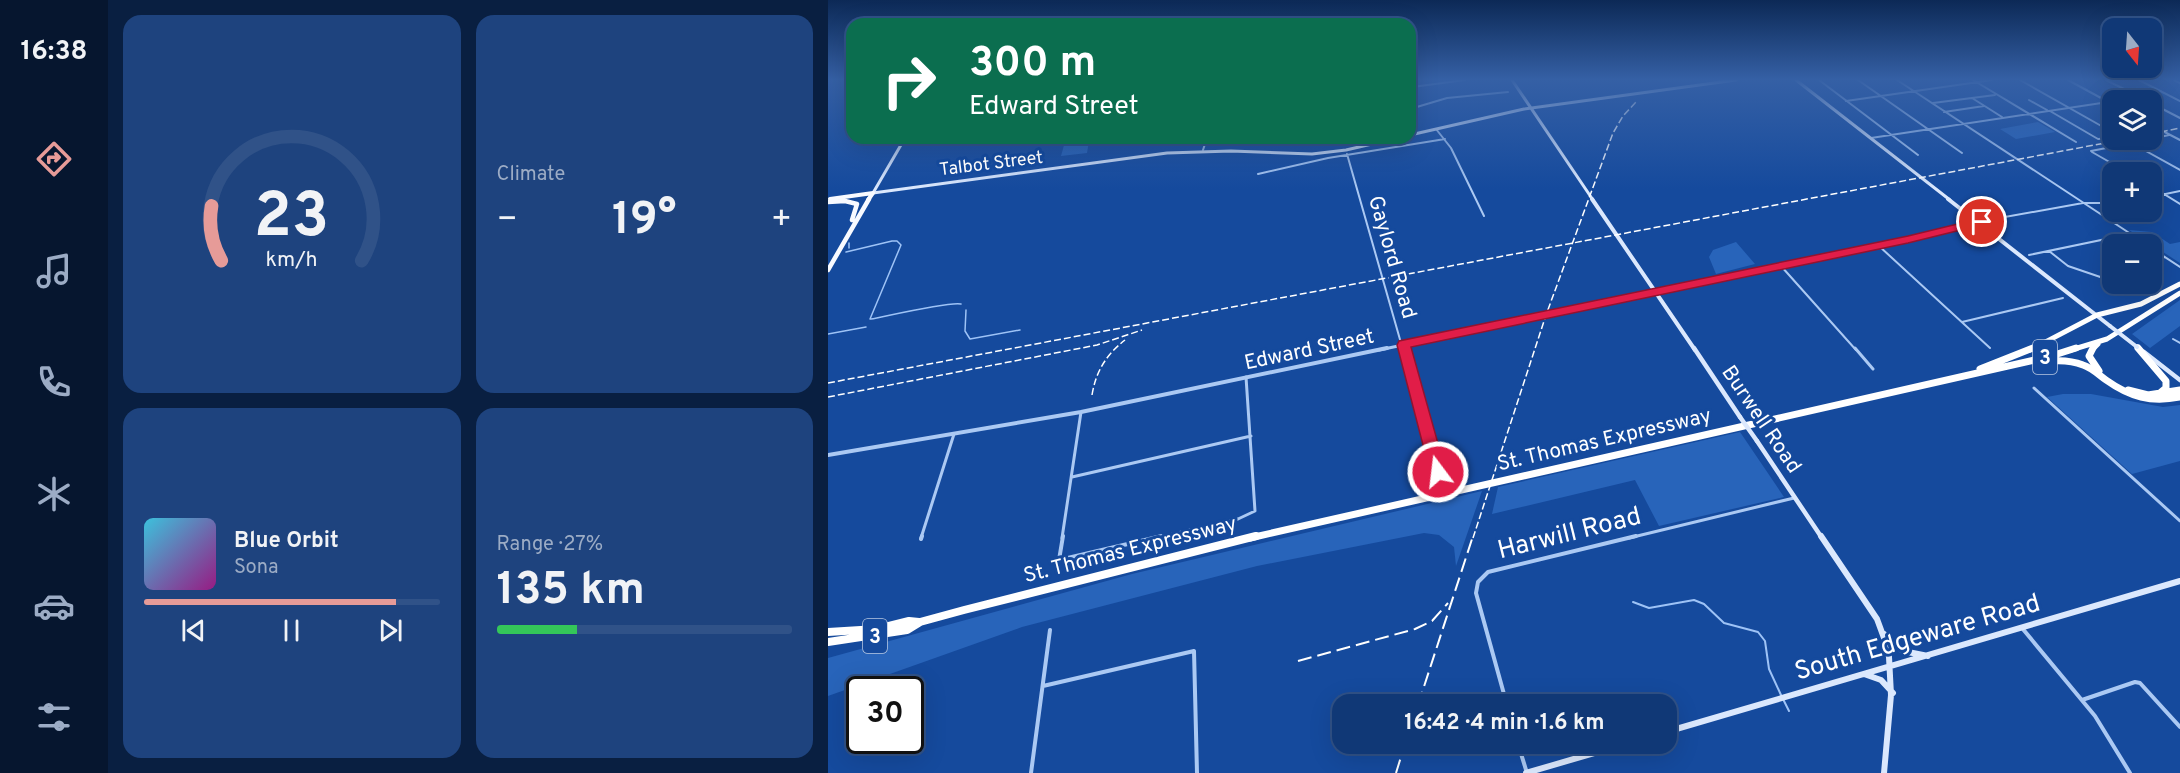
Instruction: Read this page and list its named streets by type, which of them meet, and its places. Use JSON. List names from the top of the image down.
{
  "streets": {
    "highway": ["3", "St. Thomas Expressway"],
    "main road": ["Talbot Street", "Burwell Road", "South Edgeware Road"],
    "street": ["Gaylord Road", "Edward Street", "Harwill Road"]
  },
  "crossings": [
    ["Gaylord Road", "Edward Street"],
    ["Edward Street", "Burwell Road"],
    ["Burwell Road", "Harwill Road"],
    ["Burwell Road", "South Edgeware Road"]
  ],
  "north": "bottom",
  "page": {
    "tabs": "16:38",
    "tile": [
      "Climate",
      ["Range · 27%", "135 km"]
    ],
    "map_buttons": ["+", "−"],
    "turn": ["300 m", "Edward Street"],
    "heat": ["−", "19°", "+"],
    "song": ["Blue Orbit", "Sona"],
    "limit": "30",
    "trip": "16:42 · 4 min · 1.6 km",
    "gauge": ["23", "km/h"]
  }
}
